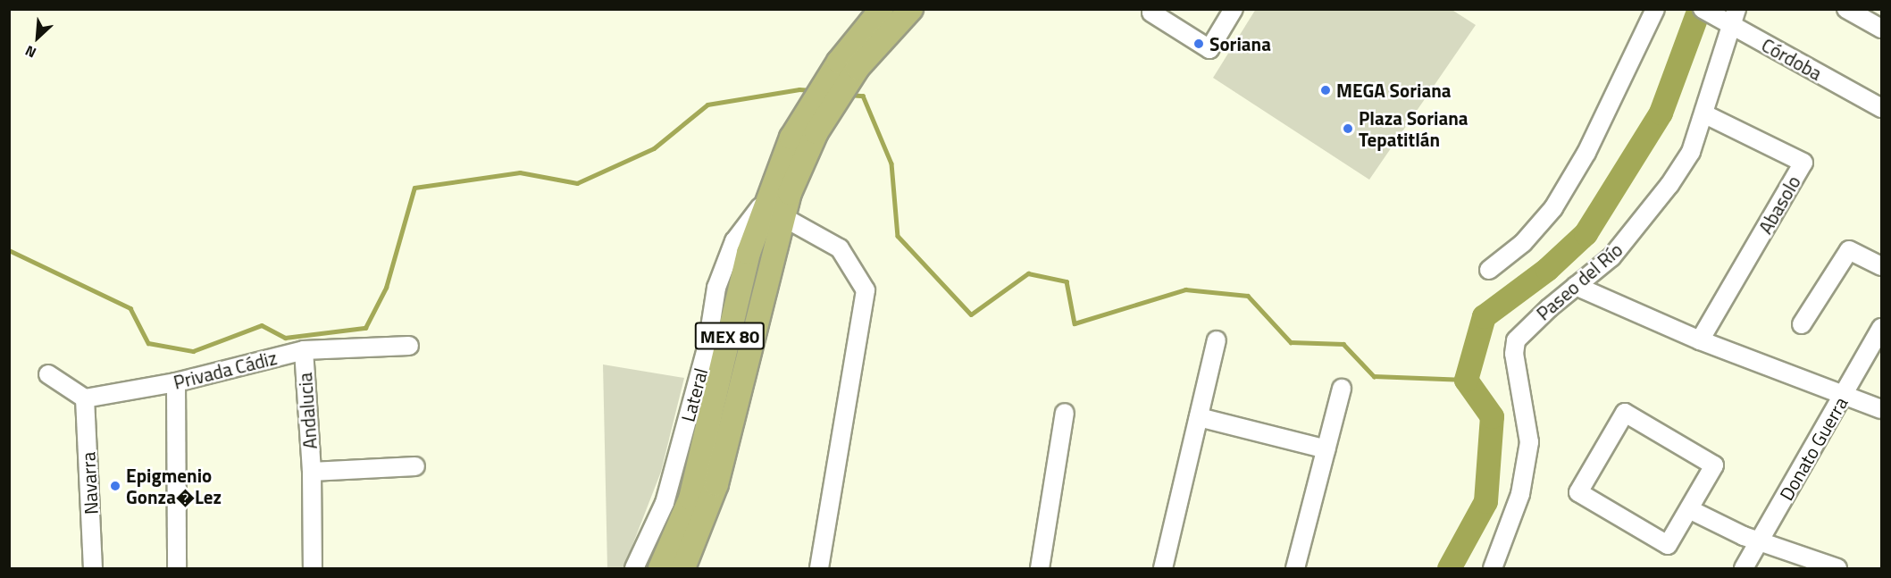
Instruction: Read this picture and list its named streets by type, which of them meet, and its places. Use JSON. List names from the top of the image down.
{
  "streets": {
    "main road": ["MEX 80"],
    "street": [
      "Córdoba",
      "Abasolo",
      "Paseo del Río",
      "Privada Cádiz",
      "Lateral",
      "Andalucia",
      "Donato Guerra",
      "Navarra"
    ]
  },
  "crossings": [
    ["Córdoba", "Paseo del Río"],
    ["Abasolo", "Paseo del Río"],
    ["MEX 80", "Lateral"],
    ["Privada Cádiz", "Andalucia"],
    ["Privada Cádiz", "Navarra"]
  ],
  "places": [
    "Soriana",
    "MEGA Soriana",
    "Plaza Soriana Tepatitlán",
    "Epigmenio Gonza�Lez"
  ],
  "north": "bottom left"
}
